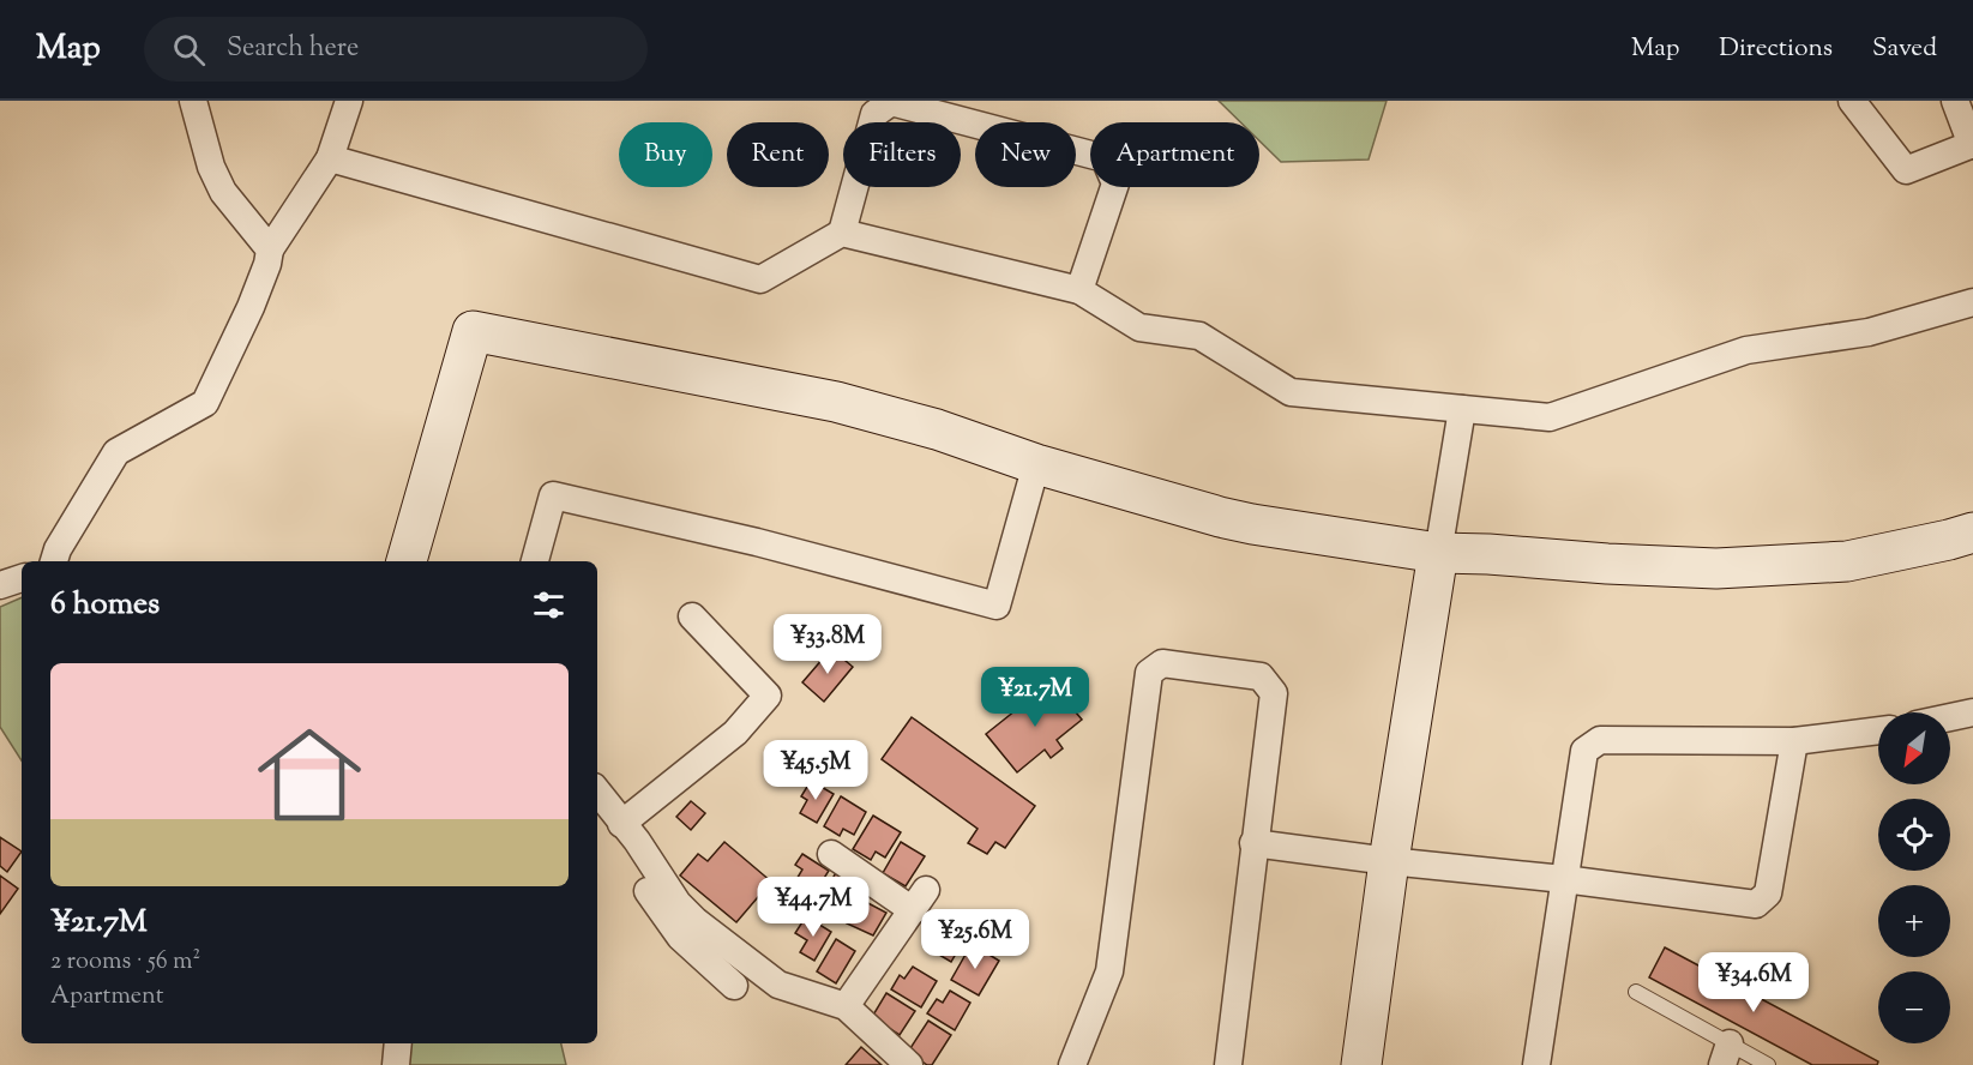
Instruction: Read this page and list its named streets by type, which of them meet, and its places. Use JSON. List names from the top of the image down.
{
  "north": "bottom left",
  "page": {
    "header": "Map",
    "search": "Search here",
    "nav": ["Map", "Directions", "Saved"],
    "chip": [
      "Buy",
      "Rent",
      "Filters",
      "New",
      "Apartment"
    ],
    "heading": "6 homes",
    "price": [
      "¥33.8M",
      "¥21.7M",
      "¥45.5M",
      "¥44.7M",
      "¥25.6M",
      "¥34.6M"
    ],
    "list": [
      {
        "name": "¥21.7M",
        "note": "2 rooms · 56 m² · Apartment"
      }
    ],
    "map_buttons": ["+", "−"]
  }
}
